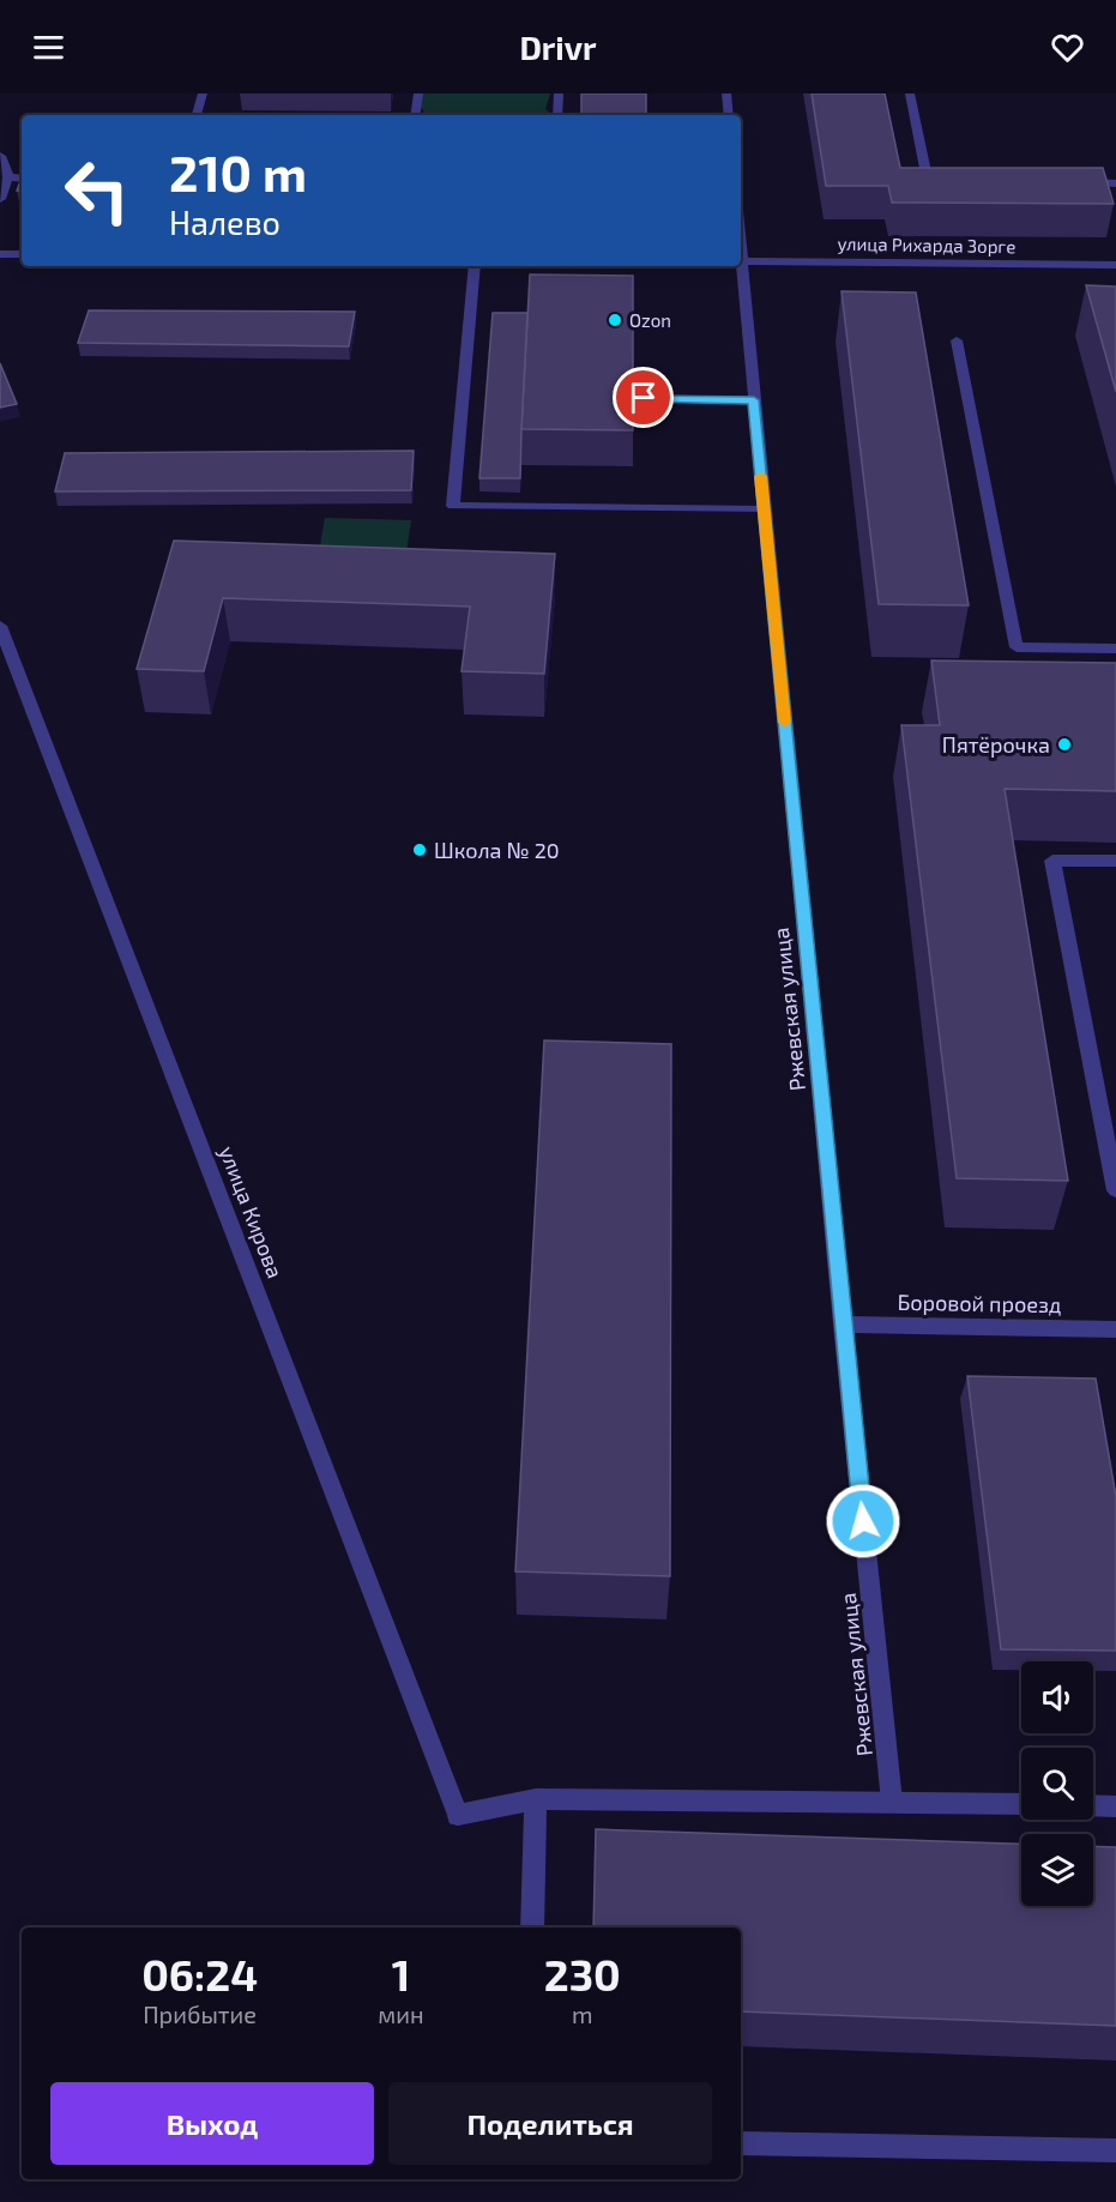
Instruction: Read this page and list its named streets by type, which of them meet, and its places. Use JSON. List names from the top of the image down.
{
  "streets": {
    "street": [
      "улица Рихарда Зорге",
      "Ржевская улица",
      "улица Кирова",
      "Боровой проезд"
    ]
  },
  "crossings": [
    ["Ржевская улица", "Боровой проезд"]
  ],
  "places": ["Ozon", "Пятёрочка", "Школа № 20"],
  "page": {
    "header": "Drivr",
    "turn": ["210 m", "Налево"],
    "eta": [
      "06:24",
      "Прибытие",
      "1",
      "мин",
      "230",
      "m"
    ],
    "buttons": ["Выход", "Поделиться"]
  }
}
